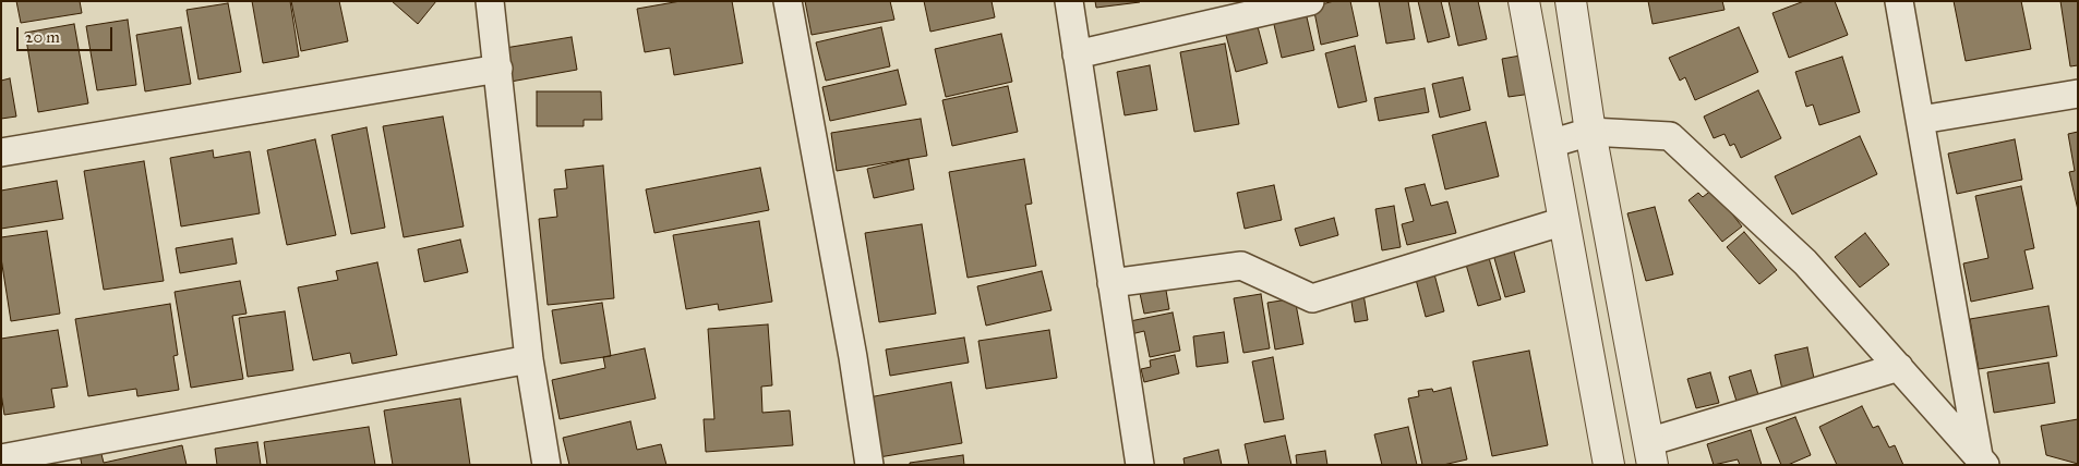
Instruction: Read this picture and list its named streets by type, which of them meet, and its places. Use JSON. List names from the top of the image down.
{
  "scale_bar": "20 m"
}
